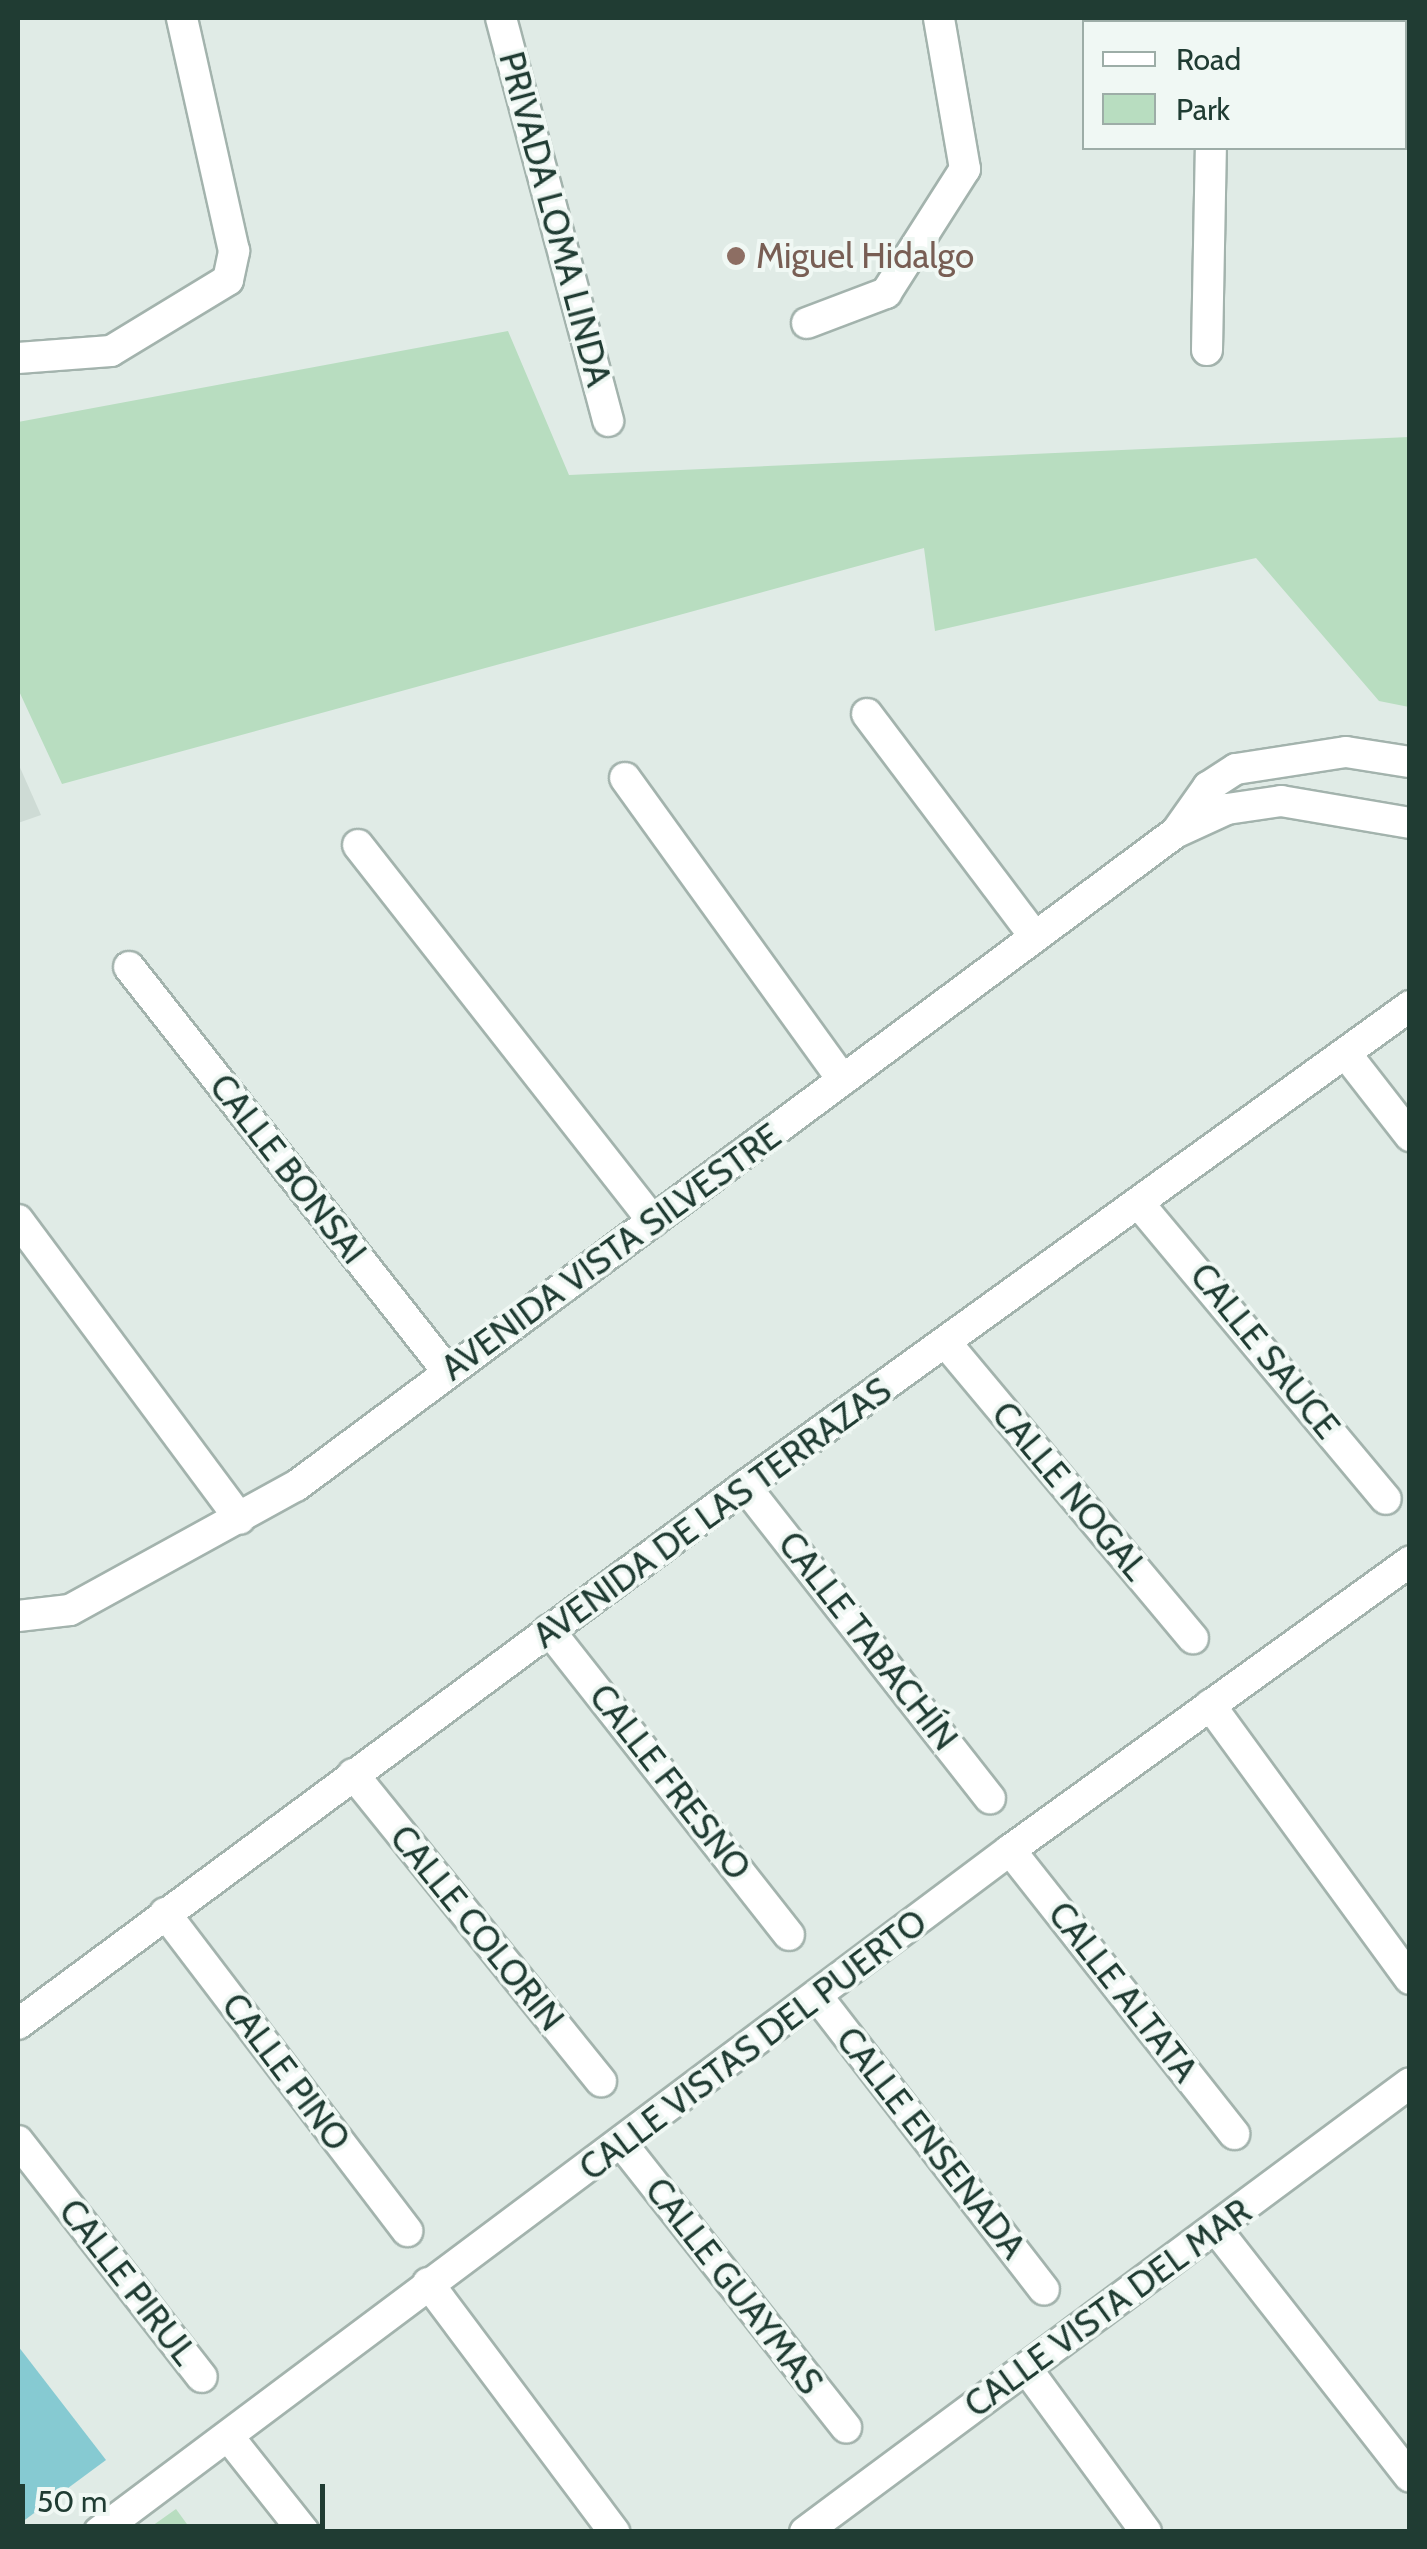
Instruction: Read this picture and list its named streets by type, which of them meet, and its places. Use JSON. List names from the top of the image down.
{
  "streets": {
    "street": [
      "PRIVADA LOMA LINDA",
      "CALLE BONSAI",
      "AVENIDA VISTA SILVESTRE",
      "CALLE SAUCE",
      "CALLE NOGAL",
      "AVENIDA DE LAS TERRAZAS",
      "CALLE TABACHÍN",
      "CALLE FRESNO",
      "CALLE COLORIN",
      "CALLE ALTATA",
      "CALLE VISTAS DEL PUERTO",
      "CALLE PINO",
      "CALLE ENSENADA",
      "CALLE PIRUL",
      "CALLE GUAYMAS",
      "CALLE VISTA DEL MAR"
    ]
  },
  "crossings": [
    ["CALLE BONSAI", "AVENIDA VISTA SILVESTRE"],
    ["CALLE SAUCE", "AVENIDA DE LAS TERRAZAS"],
    ["CALLE NOGAL", "AVENIDA DE LAS TERRAZAS"],
    ["AVENIDA DE LAS TERRAZAS", "CALLE TABACHÍN"],
    ["AVENIDA DE LAS TERRAZAS", "CALLE FRESNO"],
    ["AVENIDA DE LAS TERRAZAS", "CALLE COLORIN"],
    ["AVENIDA DE LAS TERRAZAS", "CALLE PINO"],
    ["CALLE ALTATA", "CALLE VISTAS DEL PUERTO"],
    ["CALLE VISTAS DEL PUERTO", "CALLE ENSENADA"],
    ["CALLE VISTAS DEL PUERTO", "CALLE GUAYMAS"]
  ],
  "places": ["Miguel Hidalgo"],
  "legend": ["Road", "Park"],
  "scale_bar": "50 m"
}
